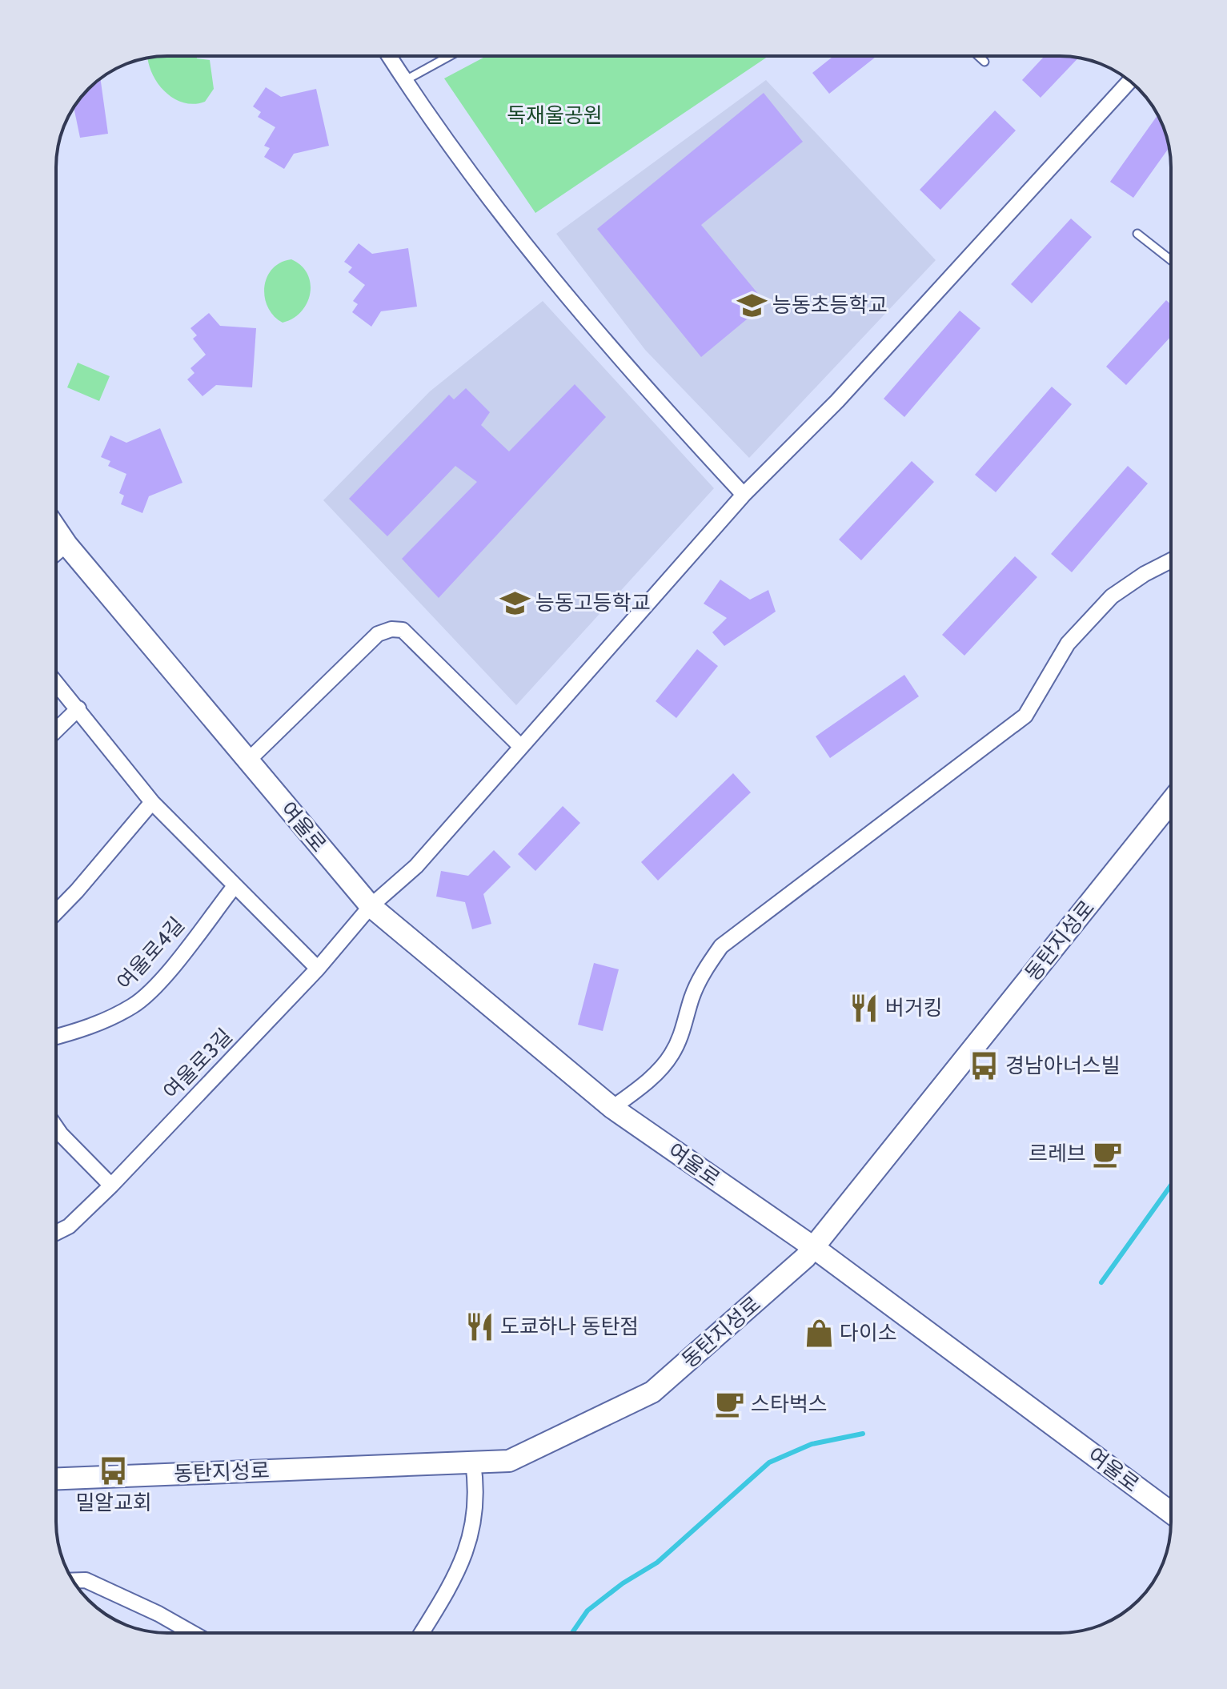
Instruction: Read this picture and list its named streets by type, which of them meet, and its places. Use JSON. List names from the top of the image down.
{
  "streets": {
    "street": [
      "여울로",
      "동탄지성로",
      "여울로4길",
      "여울로3길"
    ]
  },
  "crossings": [
    ["여울로", "동탄지성로"],
    ["여울로", "여울로3길"]
  ],
  "parks": ["독재울공원"],
  "places": {
    "school or university": ["능동초등학교", "능동고등학교"],
    "restaurant": ["버거킹", "도쿄하나 동탄점"],
    "bus stop": ["경남아너스빌", "밀알교회"],
    "cafe": ["르레브", "스타벅스"],
    "shop": ["다이소"]
  }
}
